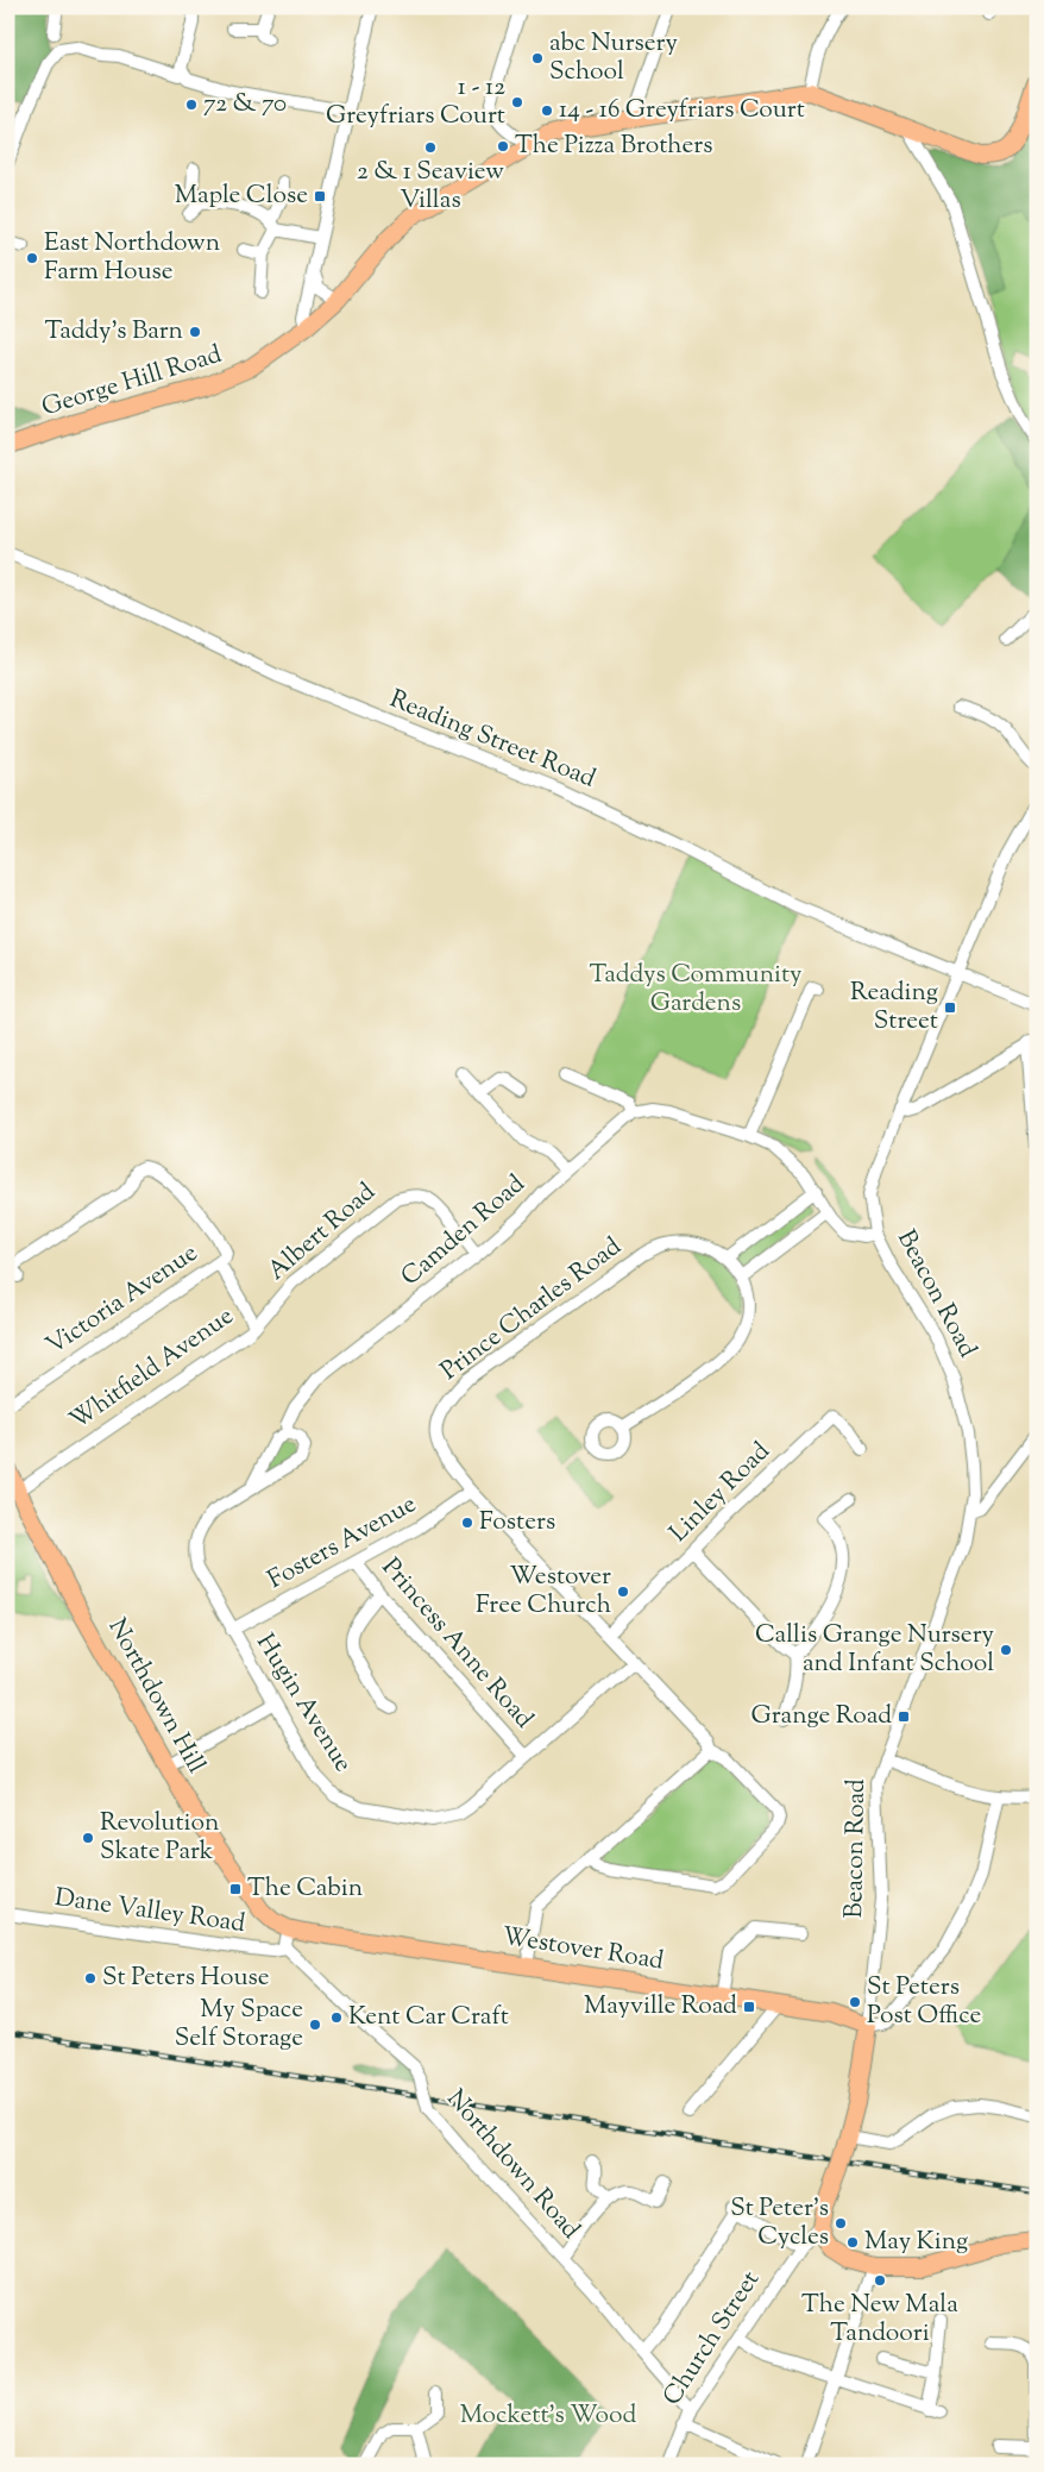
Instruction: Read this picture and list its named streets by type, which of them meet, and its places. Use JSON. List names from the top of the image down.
{
  "streets": {
    "main road": [
      "George Hill Road",
      "Beacon Road",
      "Northdown Hill",
      "Westover Road",
      "Church Street"
    ],
    "street": [
      "Reading Street Road",
      "Camden Road",
      "Albert Road",
      "Victoria Avenue",
      "Prince Charles Road",
      "Whitfield Avenue",
      "Linley Road",
      "Fosters Avenue",
      "Princess Anne Road",
      "Hugin Avenue",
      "Dane Valley Road",
      "Northdown Road"
    ]
  },
  "crossings": [
    ["Reading Street Road", "Beacon Road"],
    ["Camden Road", "Albert Road"],
    ["Camden Road", "Hugin Avenue"],
    ["Albert Road", "Whitfield Avenue"],
    ["Beacon Road", "Westover Road"],
    ["Beacon Road", "Church Street"],
    ["Victoria Avenue", "Whitfield Avenue"],
    ["Prince Charles Road", "Linley Road"],
    ["Prince Charles Road", "Fosters Avenue"],
    ["Prince Charles Road", "Hugin Avenue"],
    ["Whitfield Avenue", "Northdown Hill"],
    ["Fosters Avenue", "Princess Anne Road"],
    ["Fosters Avenue", "Hugin Avenue"],
    ["Princess Anne Road", "Hugin Avenue"],
    ["Northdown Hill", "Westover Road"],
    ["Dane Valley Road", "Northdown Road"],
    ["Northdown Road", "Church Street"]
  ],
  "parks": ["Taddys Community Gardens", "Mockett's Wood"],
  "places": {
    "other": [
      "abc Nursery School",
      "1 - 12 Greyfriars Court",
      "72 & 70",
      "14 - 16 Greyfriars Court",
      "The Pizza Brothers",
      "2 & 1 Seaview Villas",
      "East Northdown Farm House",
      "Taddy's Barn",
      "Fosters",
      "Westover Free Church",
      "Callis Grange Nursery and Infant School",
      "Revolution Skate Park",
      "St Peters House",
      "St Peters Post Office",
      "Kent Car Craft",
      "My Space Self Storage",
      "St Peter's Cycles",
      "May King",
      "The New Mala Tandoori"
    ],
    "transit": [
      "Maple Close",
      "Reading Street",
      "Grange Road",
      "The Cabin",
      "Mayville Road"
    ]
  }
}
